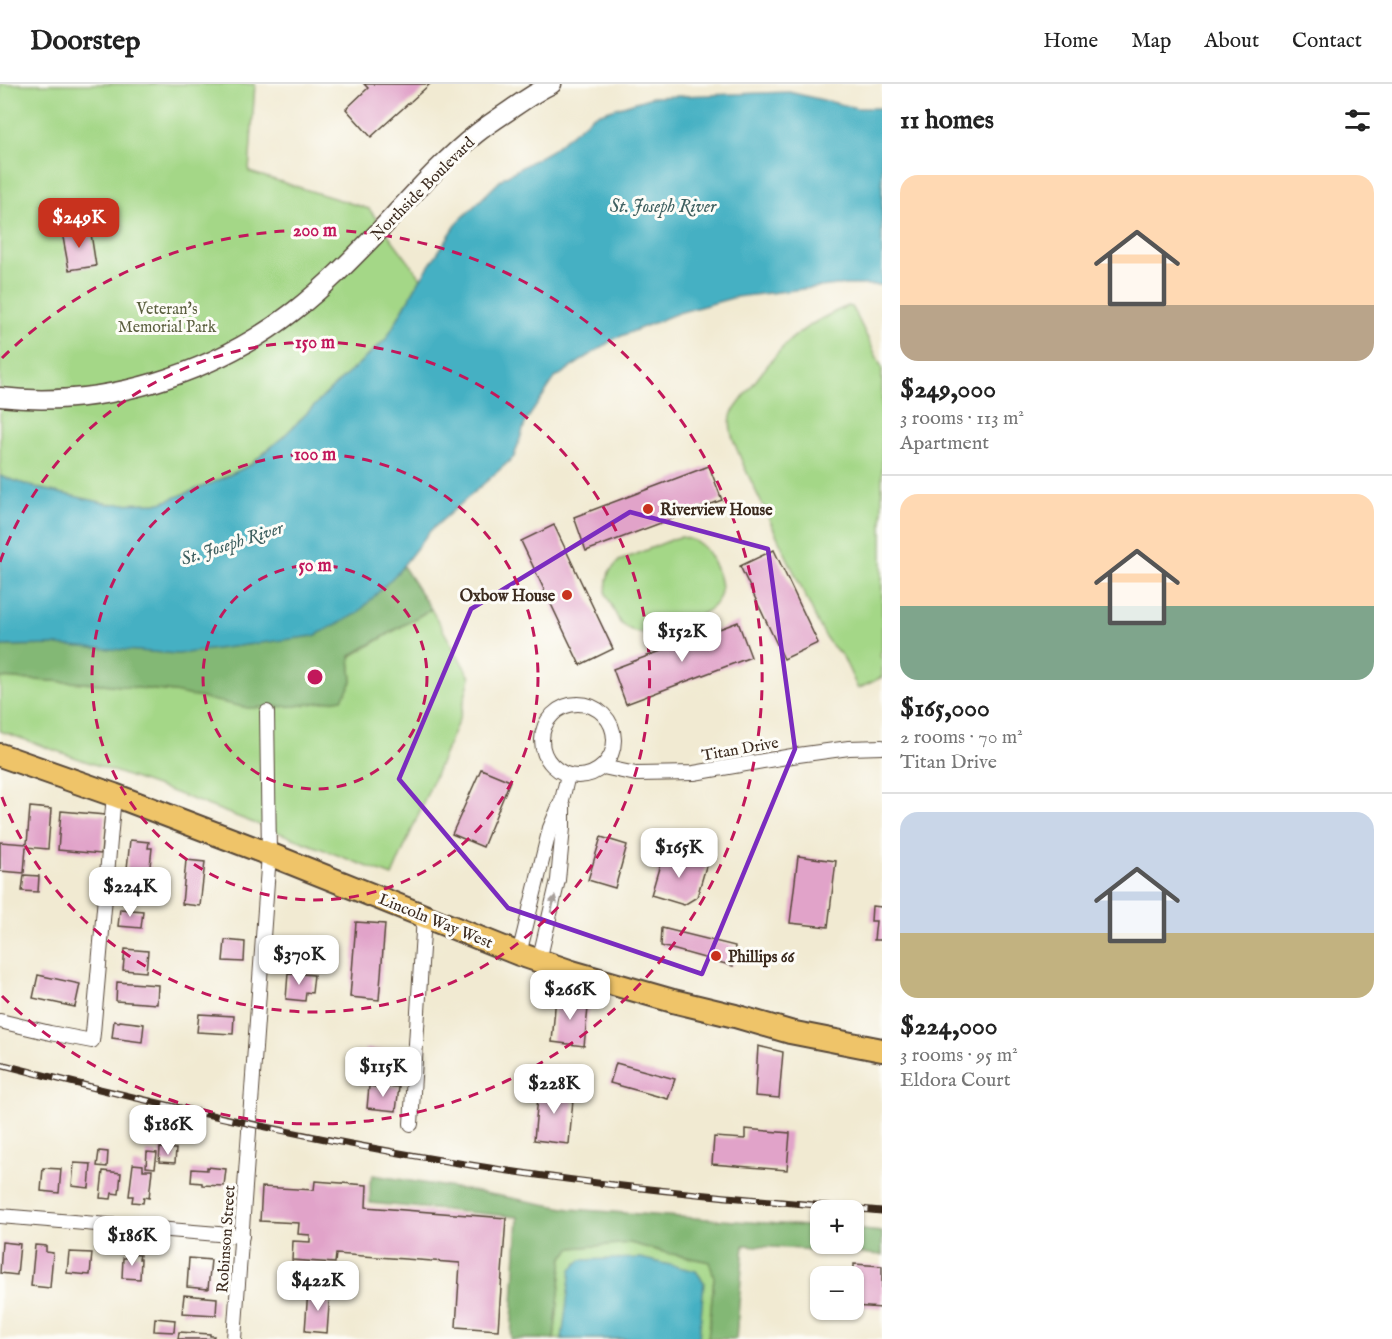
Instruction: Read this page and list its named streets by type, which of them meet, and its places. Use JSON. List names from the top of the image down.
{
  "streets": {
    "main road": ["Lincoln Way West"],
    "street": ["Northside Boulevard", "Titan Drive", "Robinson Street"]
  },
  "crossings": [
    ["Lincoln Way West", "Robinson Street"]
  ],
  "water": ["St. Joseph River"],
  "parks": ["Veteran's Memorial Park"],
  "places": ["Riverview House", "Oxbow House", "Phillips 66"],
  "page": {
    "header": "Doorstep",
    "nav": [
      "Home",
      "Map",
      "About",
      "Contact"
    ],
    "heading": "11 homes",
    "list": [
      {
        "name": "$249,000",
        "note": "3 rooms · 113 m² · Apartment"
      },
      {
        "name": "$165,000",
        "note": "2 rooms · 70 m² · Titan Drive"
      },
      {
        "name": "$224,000",
        "note": "3 rooms · 95 m² · Eldora Court"
      }
    ],
    "price": [
      "$249K",
      "$152K",
      "$165K",
      "$224K",
      "$370K",
      "$266K",
      "$115K",
      "$228K",
      "$186K",
      "$186K",
      "$422K"
    ],
    "map_buttons": ["+", "−"]
  },
  "rings": [
    "200 m",
    "150 m",
    "100 m",
    "50 m"
  ]
}
